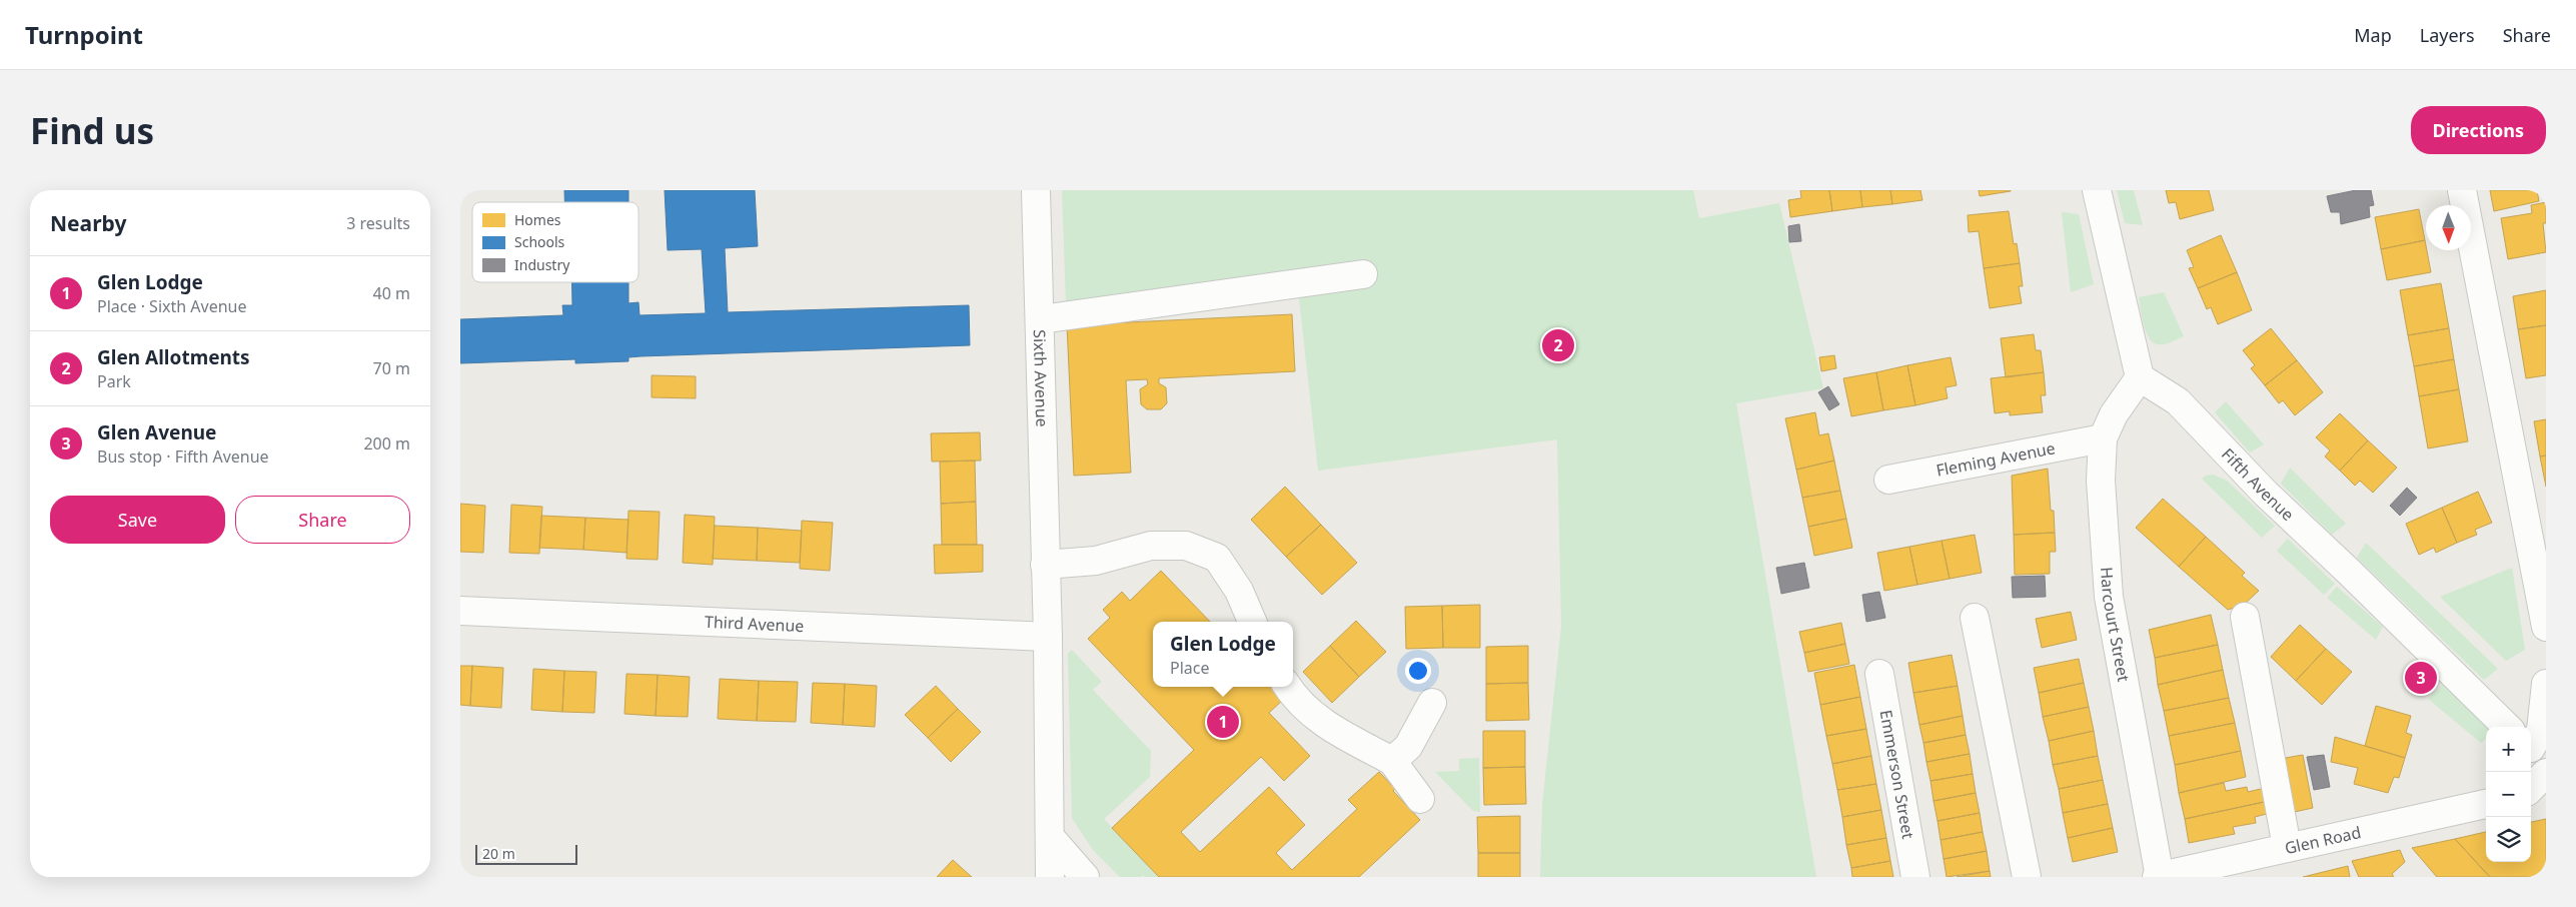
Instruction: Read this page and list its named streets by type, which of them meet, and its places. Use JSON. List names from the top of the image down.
{
  "streets": {
    "street": [
      "Sixth Avenue",
      "Fleming Avenue",
      "Fifth Avenue",
      "Third Avenue",
      "Harcourt Street",
      "Emmerson Street",
      "Glen Road"
    ]
  },
  "crossings": [
    ["Sixth Avenue", "Third Avenue"],
    ["Fleming Avenue", "Harcourt Street"],
    ["Fifth Avenue", "Harcourt Street"],
    ["Harcourt Street", "Glen Road"]
  ],
  "legend": ["Homes", "Schools", "Industry"],
  "scale_bar": "20 m",
  "north": "bottom",
  "page": {
    "header": "Turnpoint",
    "nav": ["Map", "Layers", "Share"],
    "buttons": [
      "Directions",
      ["Save", "Share"]
    ],
    "title": "Find us",
    "heading": ["Nearby", "3 results"],
    "list": [
      {
        "mark": "1",
        "name": "Glen Lodge",
        "note": "Place · Sixth Avenue",
        "value": "40 m"
      },
      {
        "mark": "2",
        "name": "Glen Allotments",
        "note": "Park",
        "value": "70 m"
      },
      {
        "mark": "3",
        "name": "Glen Avenue",
        "note": "Bus stop · Fifth Avenue",
        "value": "200 m"
      }
    ],
    "pins": ["2", "3", "1"],
    "popup": ["Glen Lodge", "Place"],
    "map_buttons": ["+", "−"],
    "scale": "20 m"
  }
}
